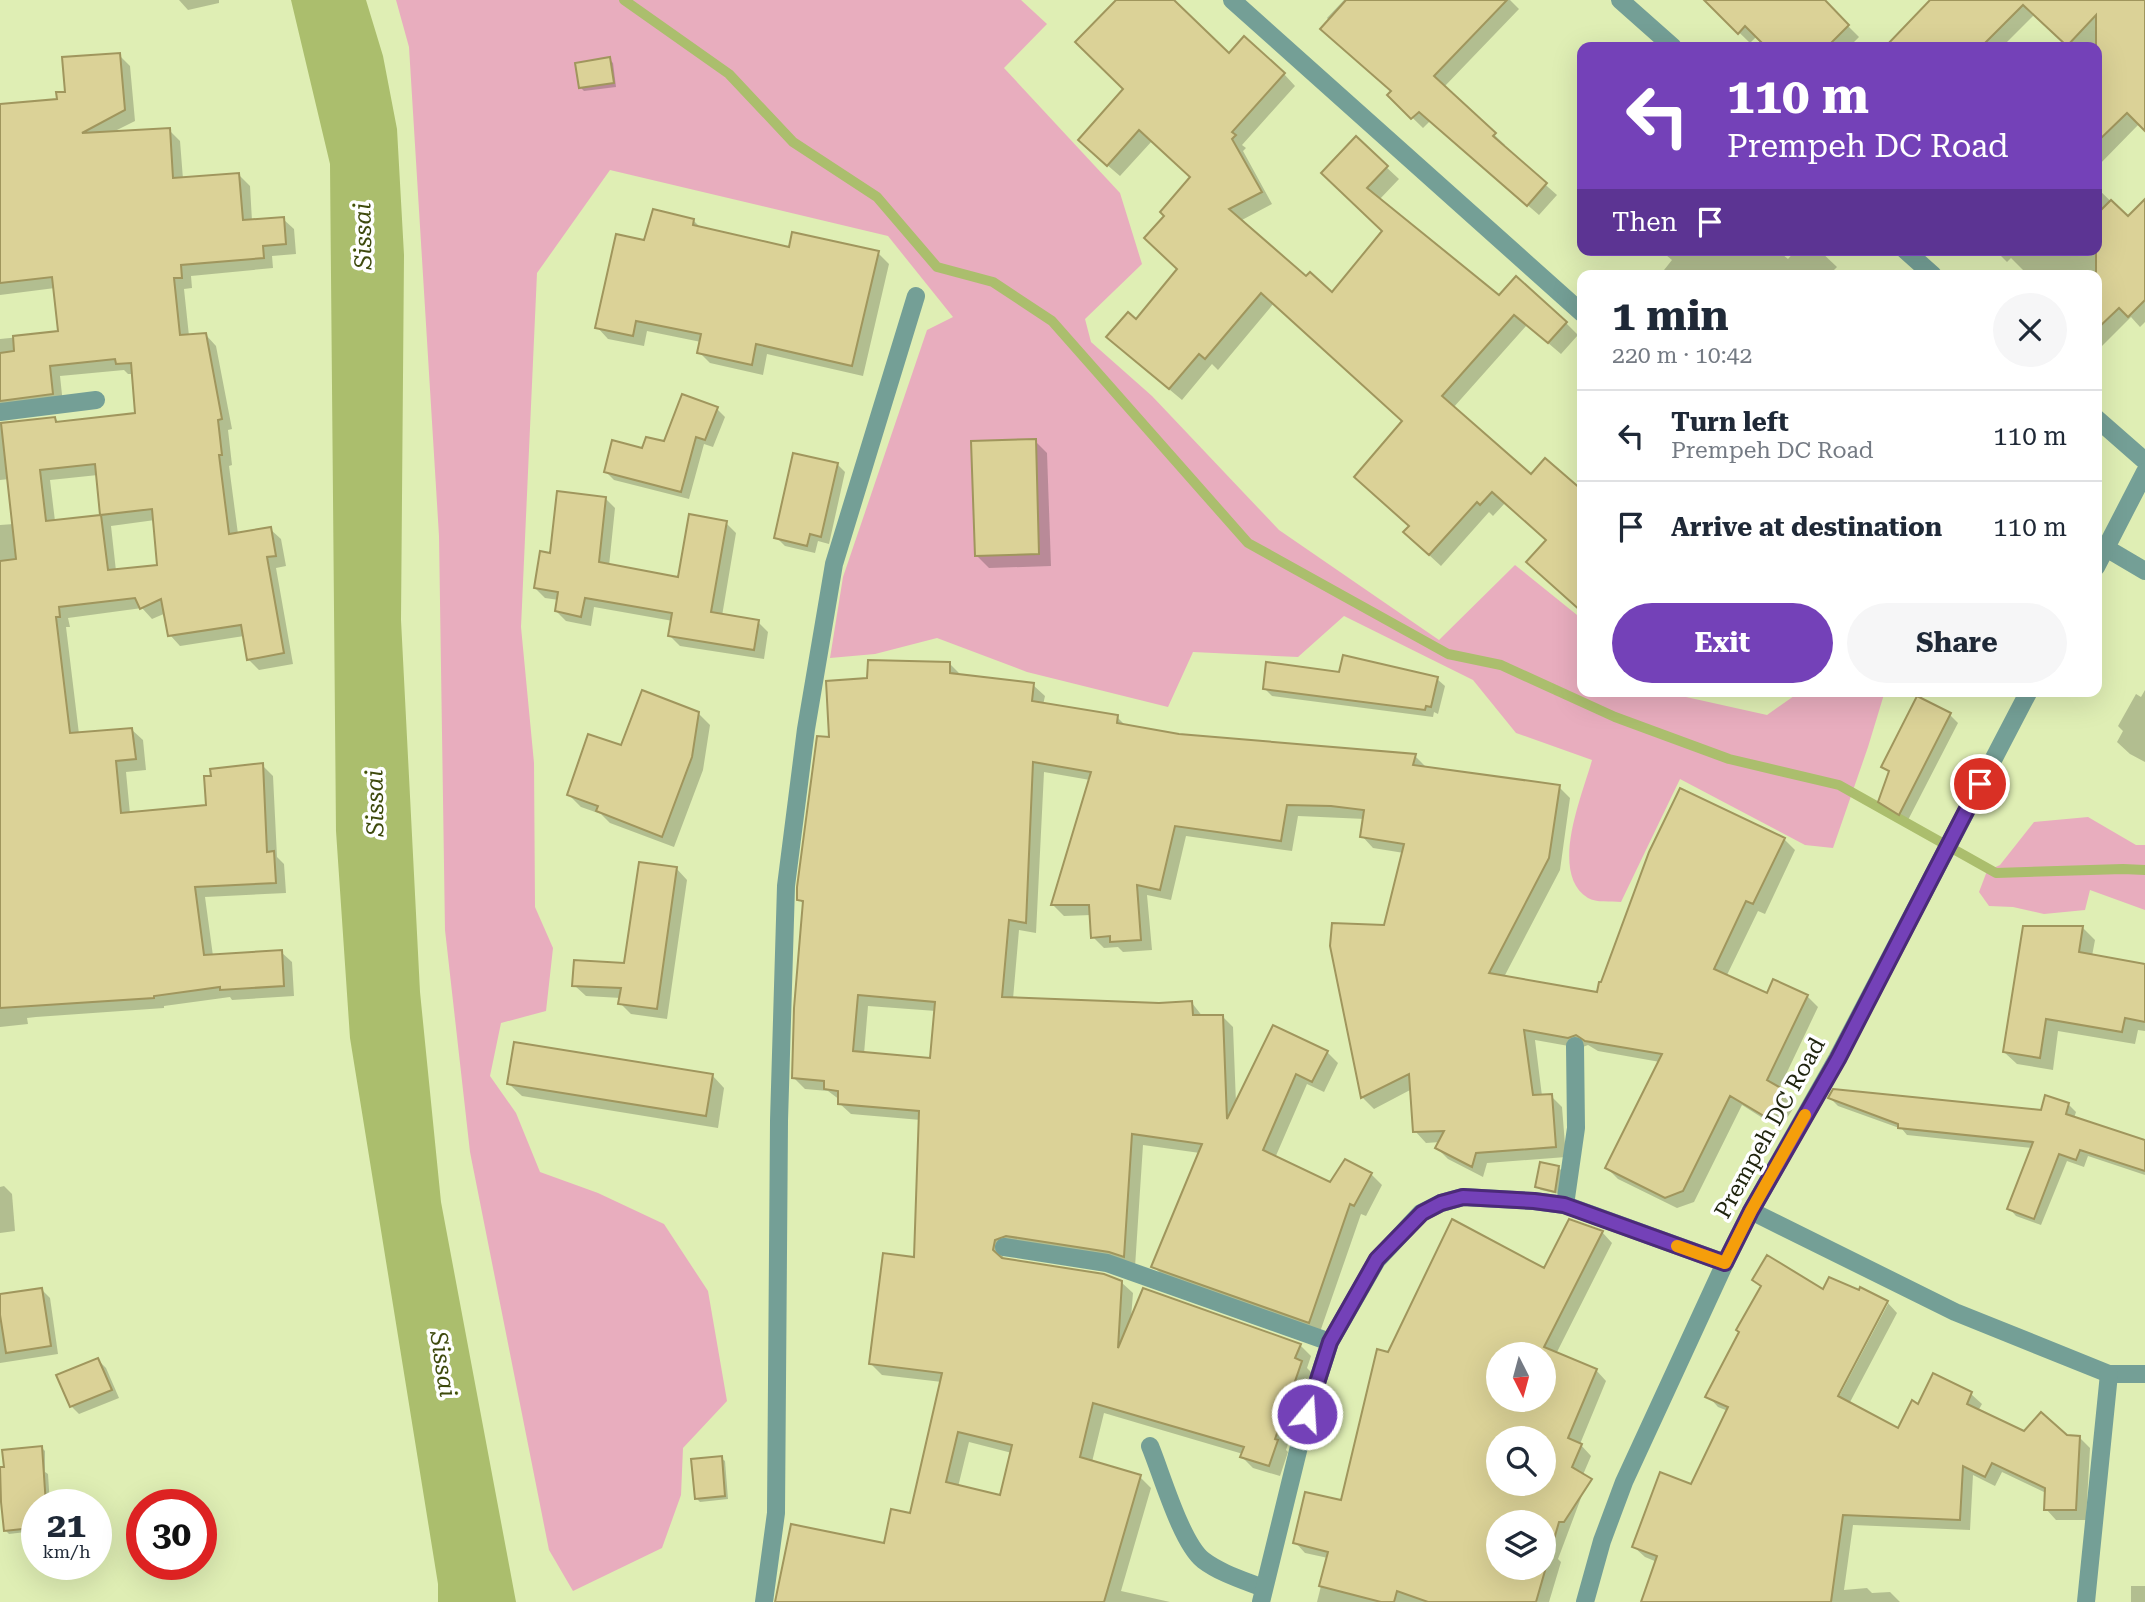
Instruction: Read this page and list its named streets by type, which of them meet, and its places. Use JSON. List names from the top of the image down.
{
  "streets": {
    "street": ["Prempeh DC Road"]
  },
  "water": ["Sissai"],
  "north": "bottom",
  "page": {
    "turn": ["110 m", "Prempeh DC Road"],
    "then": "Then",
    "heading": ["1 min", "220 m · 10:42"],
    "list": [
      {
        "name": "Turn left",
        "note": "Prempeh DC Road",
        "value": "110 m"
      },
      {
        "name": "Arrive at destination",
        "value": "110 m"
      }
    ],
    "buttons": ["Exit", "Share"],
    "speed": "21 km/h",
    "limit": "30"
  }
}
